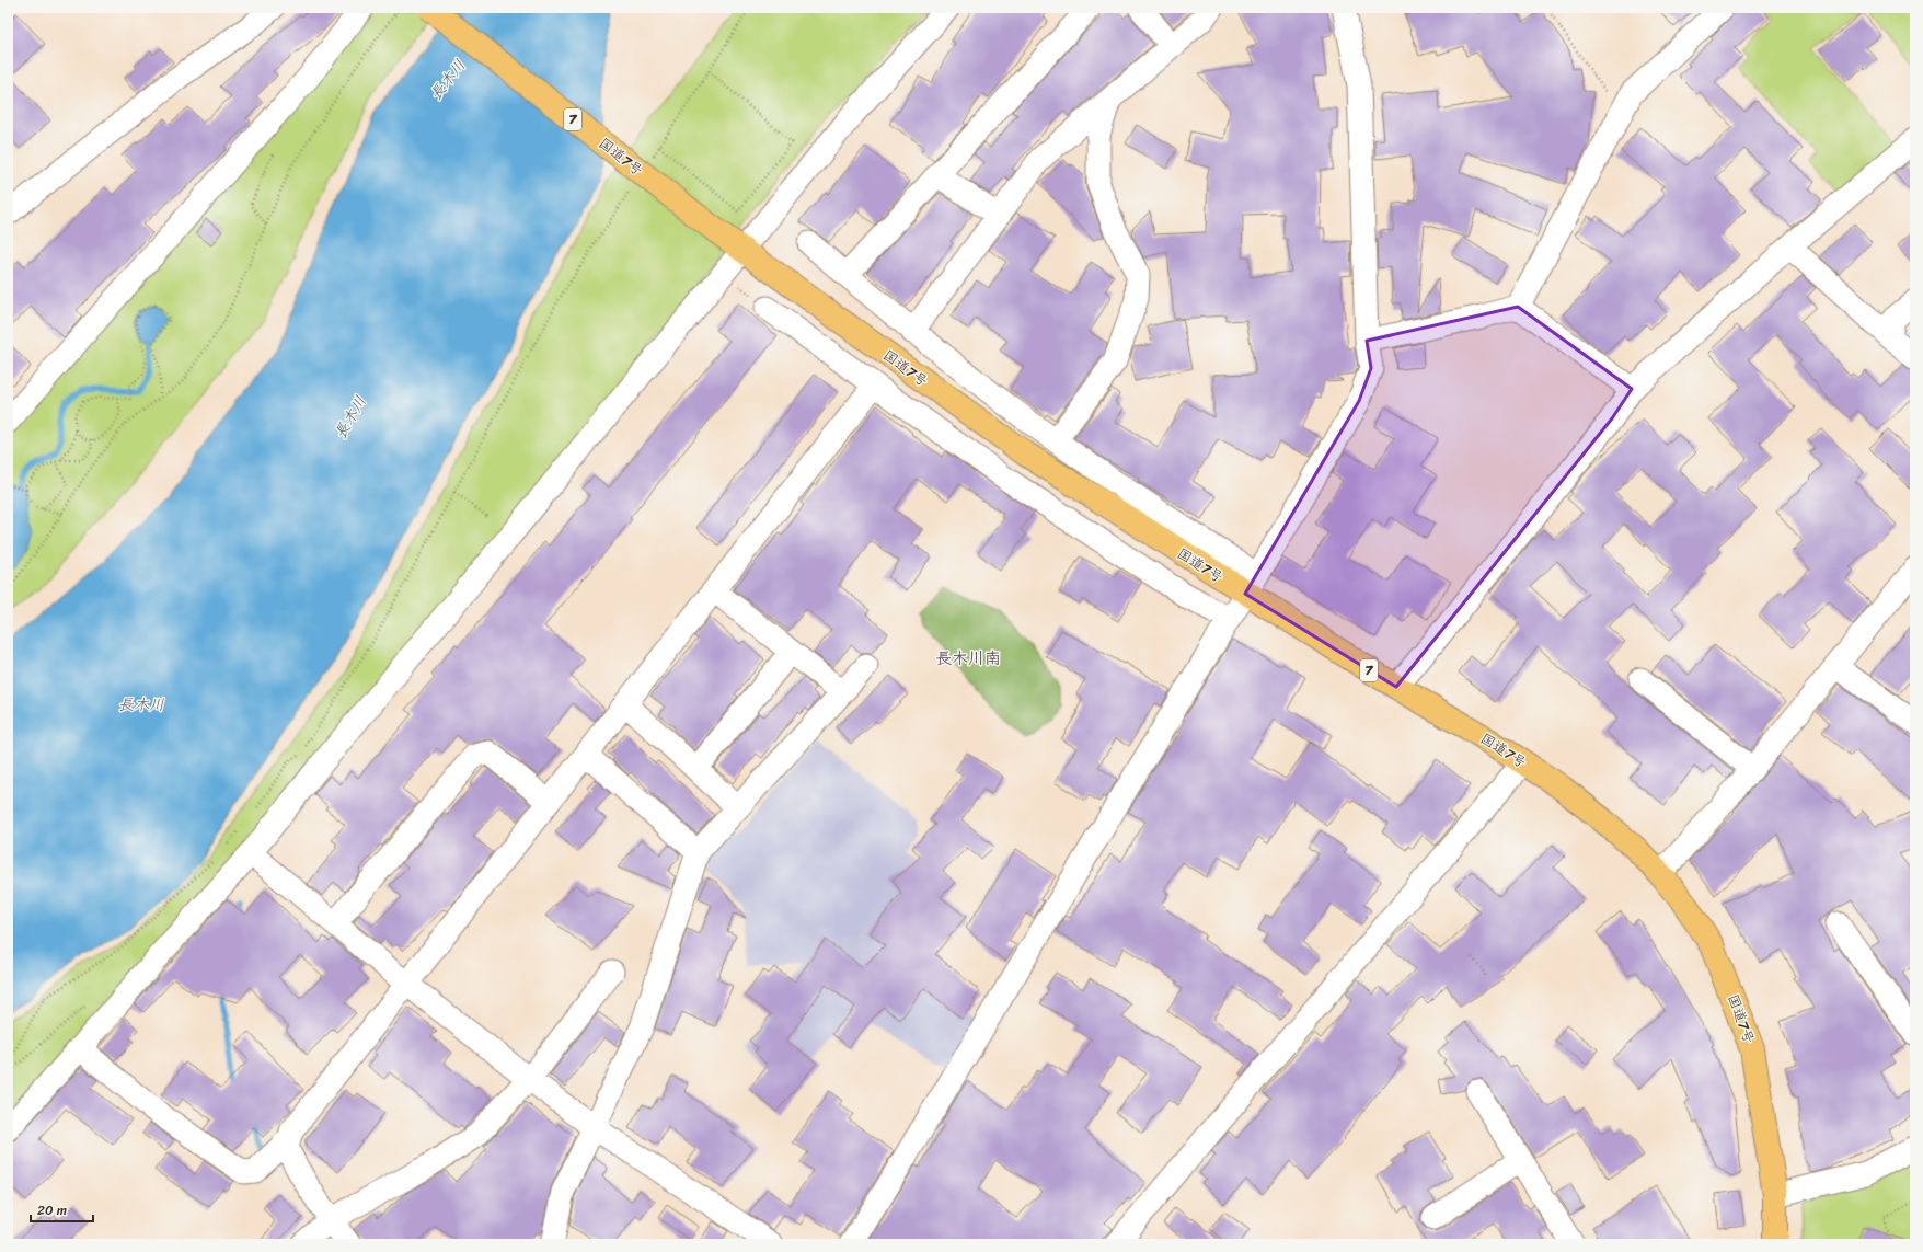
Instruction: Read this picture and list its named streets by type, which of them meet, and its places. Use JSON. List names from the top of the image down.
{
  "streets": {
    "highway": ["7", "国道7号"]
  },
  "districts": ["長木川南"],
  "water": ["長木川"],
  "scale_bar": "20 m"
}
